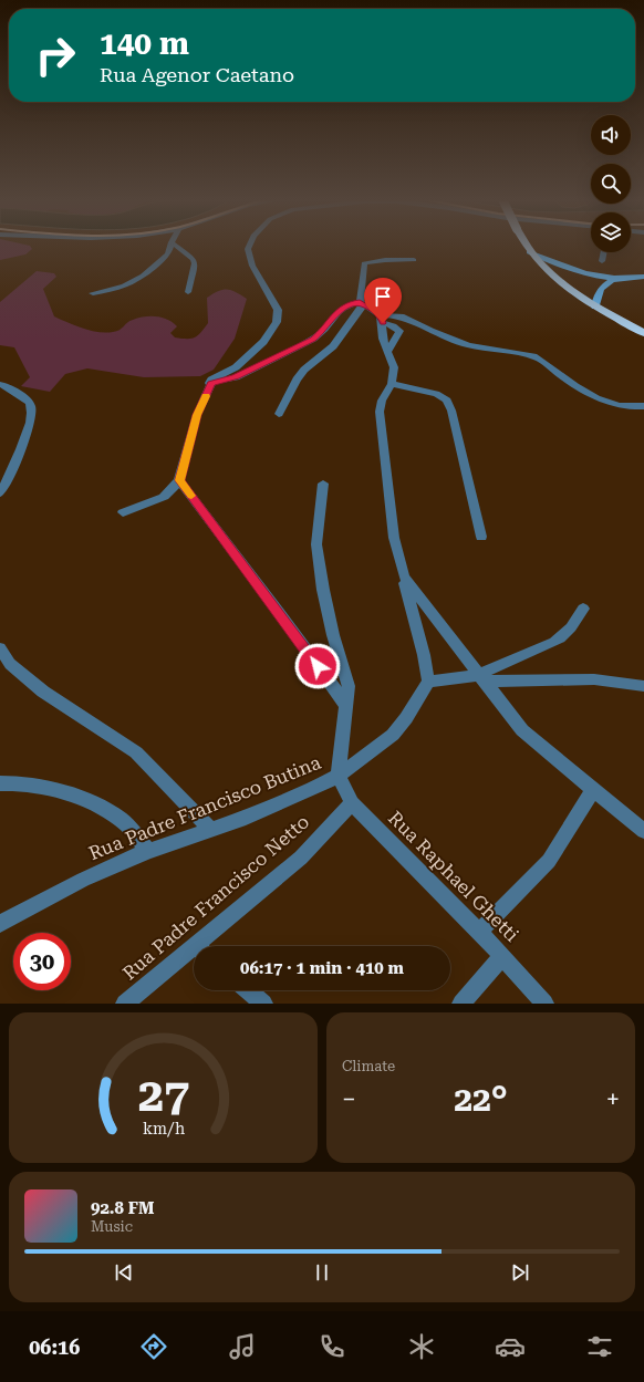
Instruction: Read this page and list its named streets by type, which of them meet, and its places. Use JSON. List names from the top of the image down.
{
  "streets": {
    "street": ["Rua Padre Francisco Butina", "Rua Raphael Ghetti", "Rua Padre Francisco Netto"]
  },
  "crossings": [
    ["Rua Padre Francisco Butina", "Rua Raphael Ghetti"],
    ["Rua Raphael Ghetti", "Rua Padre Francisco Netto"]
  ],
  "page": {
    "turn": ["140 m", "Rua Agenor Caetano"],
    "limit": "30",
    "trip": "06:17 · 1 min · 410 m",
    "tile": "Climate",
    "heat": ["−", "22°", "+"],
    "song": ["92.8 FM", "Music"],
    "tabs": "06:16",
    "gauge": ["27", "km/h"]
  }
}
